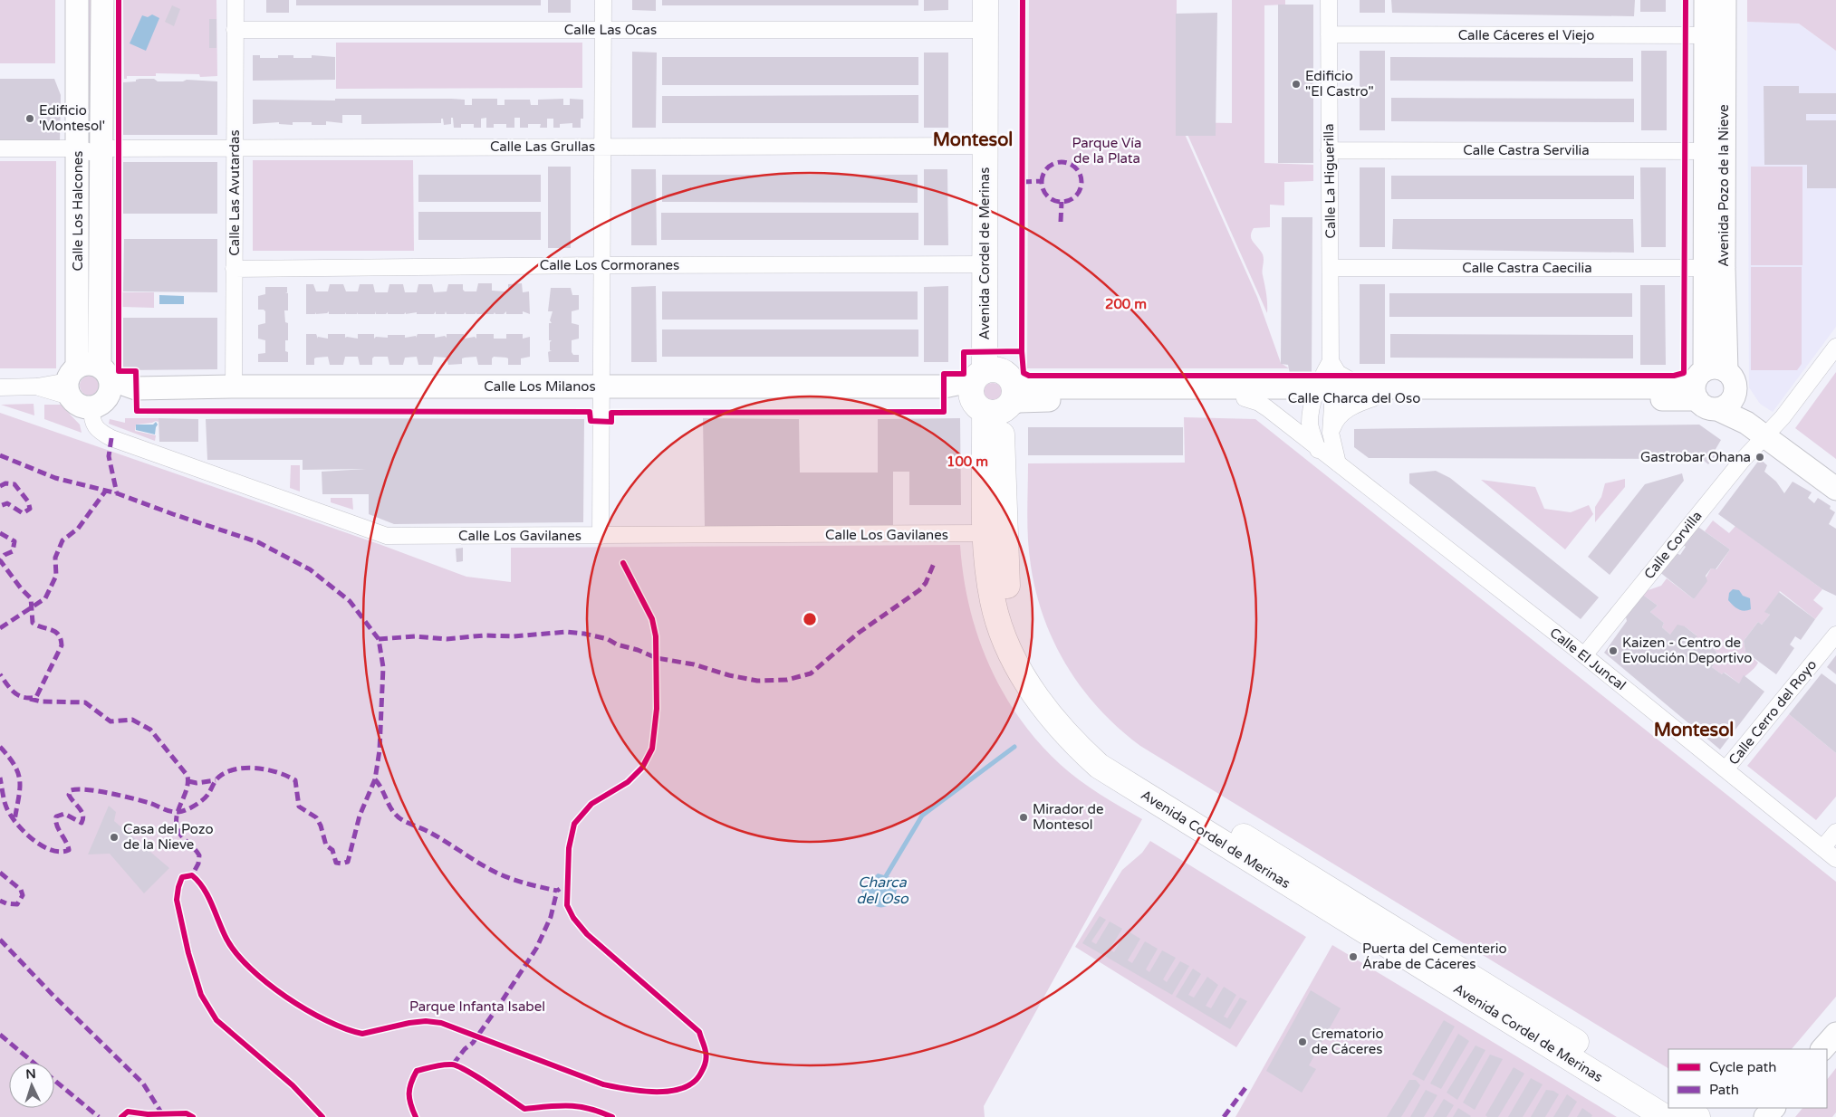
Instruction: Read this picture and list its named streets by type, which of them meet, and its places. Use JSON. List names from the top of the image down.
{
  "streets": {
    "main road": ["Avenida Cordel de Merinas"],
    "street": [
      "Calle Las Ocas",
      "Calle Cáceres el Viejo",
      "Calle Las Grullas",
      "Calle Castra Servilia",
      "Calle La Higuerilla",
      "Avenida Pozo de la Nieve",
      "Calle Las Avutardas",
      "Calle Los Halcones",
      "Calle Los Cormoranes",
      "Calle Castra Caecilia",
      "Calle Los Milanos",
      "Calle Charca del Oso",
      "Calle Los Gavilanes",
      "Calle Corvilla",
      "Calle El Juncal",
      "Calle Cerro del Royo"
    ]
  },
  "crossings": [
    ["Calle Las Ocas", "Calle Las Avutardas"],
    ["Calle Las Ocas", "Avenida Cordel de Merinas"],
    ["Calle Cáceres el Viejo", "Calle La Higuerilla"],
    ["Calle Cáceres el Viejo", "Avenida Pozo de la Nieve"],
    ["Calle Las Grullas", "Calle Las Avutardas"],
    ["Calle Las Grullas", "Calle Los Halcones"],
    ["Calle Las Grullas", "Avenida Cordel de Merinas"],
    ["Calle Castra Servilia", "Calle La Higuerilla"],
    ["Calle Castra Servilia", "Avenida Pozo de la Nieve"],
    ["Calle La Higuerilla", "Calle Castra Caecilia"],
    ["Calle La Higuerilla", "Calle Charca del Oso"],
    ["Avenida Pozo de la Nieve", "Calle Castra Caecilia"],
    ["Avenida Pozo de la Nieve", "Calle Charca del Oso"],
    ["Calle Las Avutardas", "Calle Los Cormoranes"],
    ["Calle Las Avutardas", "Calle Los Milanos"],
    ["Calle Los Halcones", "Calle Los Milanos"],
    ["Calle Los Halcones", "Calle Los Gavilanes"],
    ["Avenida Cordel de Merinas", "Calle Los Cormoranes"],
    ["Avenida Cordel de Merinas", "Calle Los Milanos"],
    ["Avenida Cordel de Merinas", "Calle Charca del Oso"],
    ["Avenida Cordel de Merinas", "Calle Los Gavilanes"],
    ["Calle Los Milanos", "Calle Charca del Oso"],
    ["Calle Los Milanos", "Calle Los Gavilanes"],
    ["Calle Charca del Oso", "Calle El Juncal"],
    ["Calle Corvilla", "Calle El Juncal"],
    ["Calle El Juncal", "Calle Cerro del Royo"]
  ],
  "districts": ["Montesol", "Montesol"],
  "water": ["Charca del Oso"],
  "parks": ["Parque Vía de la Plata", "Parque Infanta Isabel"],
  "places": [
    "Edificio \"El Castro\"",
    "Edificio 'Montesol'",
    "Gastrobar Ohana",
    "Kaizen - Centro de Evolución Deportivo",
    "Mirador de Montesol",
    "Casa del Pozo de la Nieve",
    "Puerta del Cementerio Árabe de Cáceres",
    "Crematorio de Cáceres"
  ],
  "legend": ["Cycle path", "Path"],
  "north": "top",
  "rings": ["200 m", "100 m"]
}
